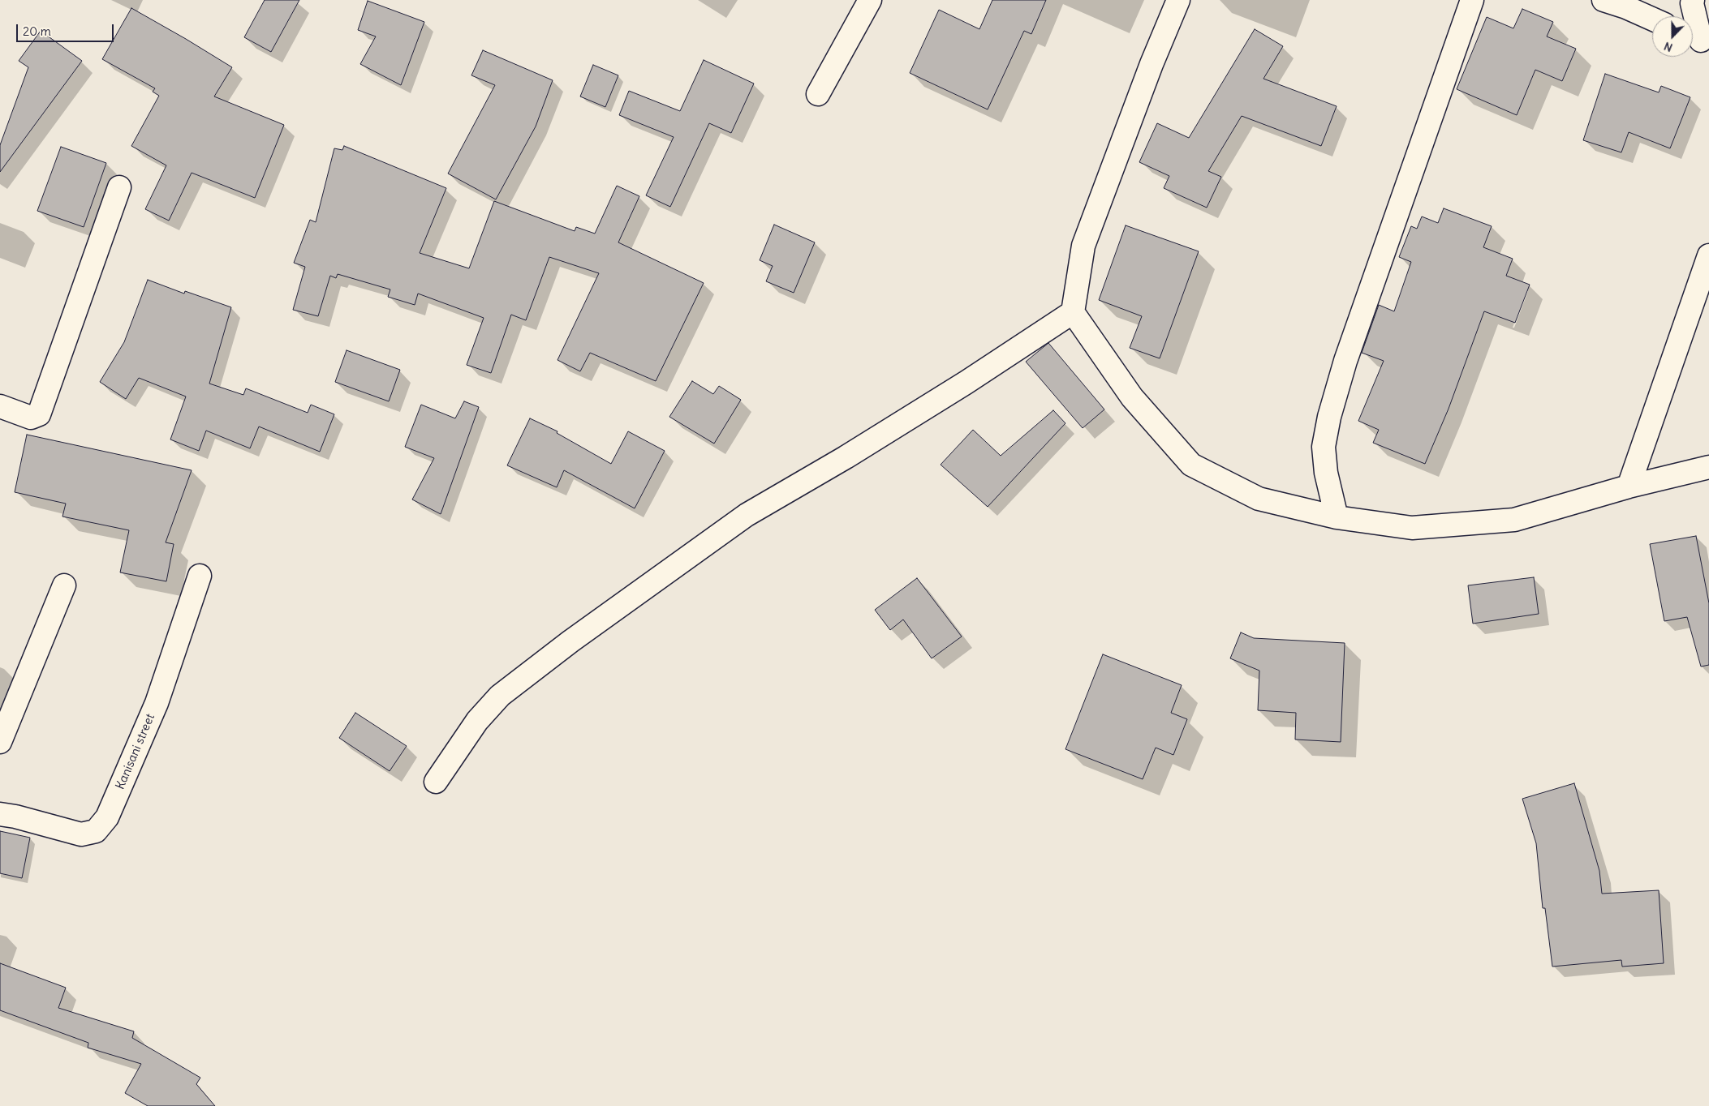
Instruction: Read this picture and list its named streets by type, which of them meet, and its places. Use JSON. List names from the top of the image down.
{
  "streets": {
    "street": ["Kanisani street"]
  },
  "scale_bar": "20 m",
  "north": "bottom"
}
